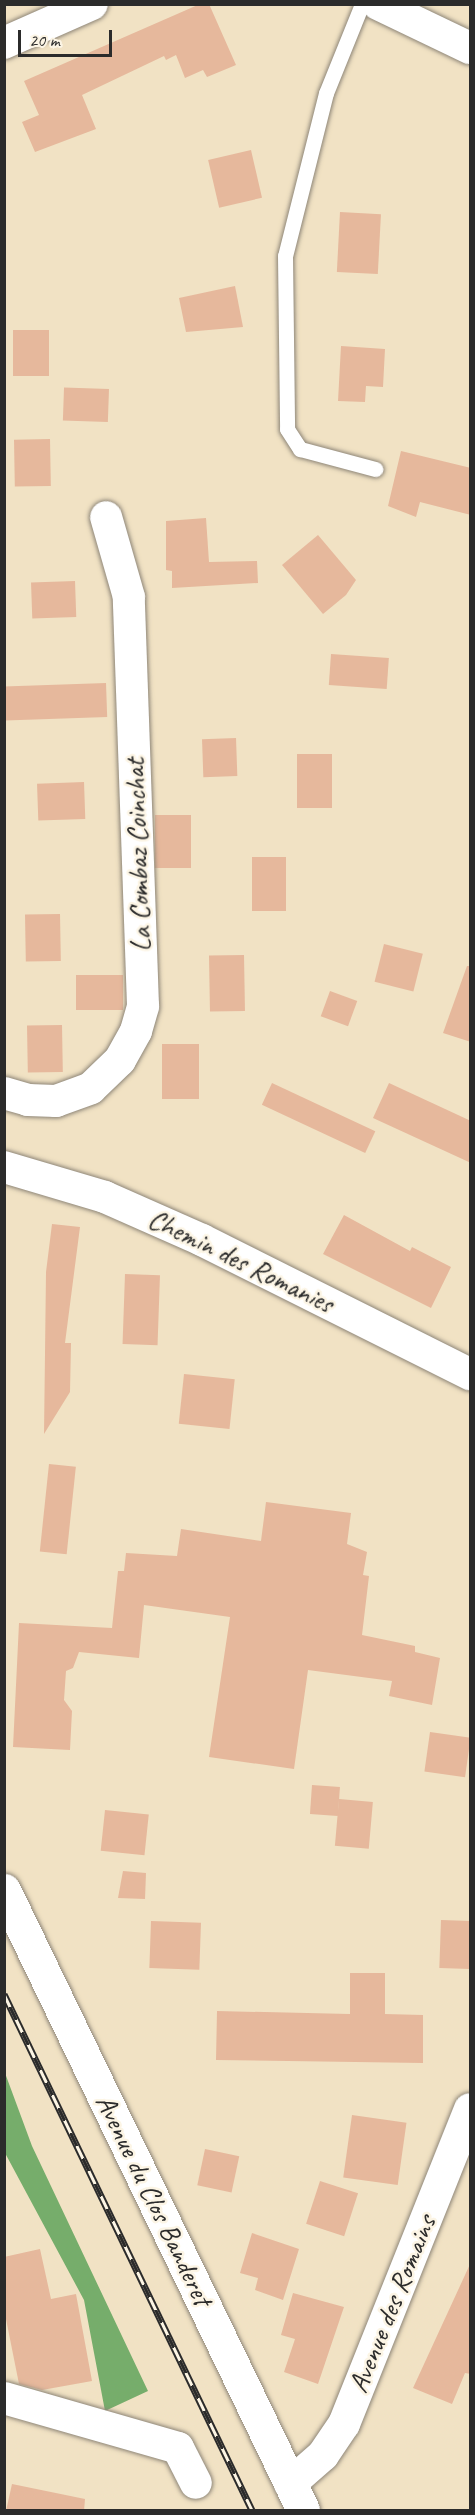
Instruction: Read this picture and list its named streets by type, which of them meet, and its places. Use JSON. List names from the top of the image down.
{
  "streets": {
    "main road": ["Avenue du Clos Banderet"],
    "street": ["La Combaz Coinchat", "Chemin des Romanies", "Avenue des Romains"]
  },
  "crossings": [
    ["Avenue du Clos Banderet", "Avenue des Romains"]
  ],
  "scale_bar": "20 m"
}
